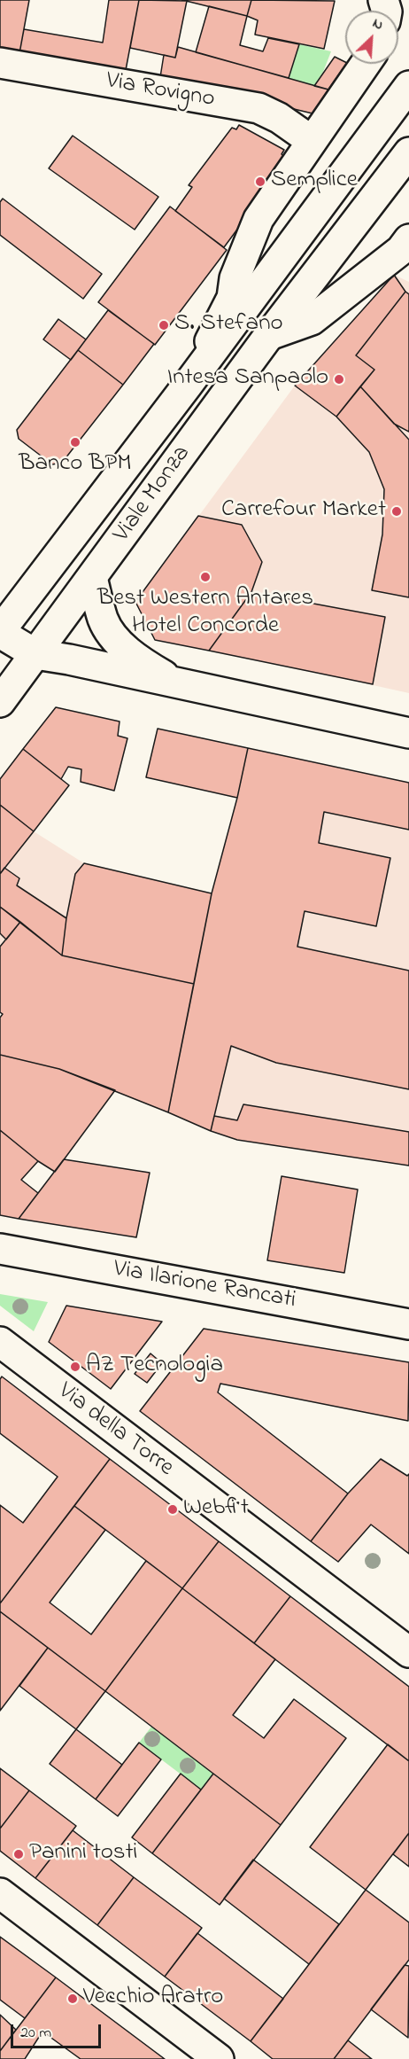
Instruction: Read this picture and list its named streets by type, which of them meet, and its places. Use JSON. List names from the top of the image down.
{
  "streets": {
    "street": [
      "Via Rovigno",
      "Viale Monza",
      "Via Ilarione Rancati",
      "Via della Torre"
    ]
  },
  "crossings": [
    ["Via Rovigno", "Viale Monza"]
  ],
  "places": [
    "Semplice",
    "S. Stefano",
    "Intesa Sanpaolo",
    "Banco BPM",
    "Carrefour Market",
    "Best Western Antares Hotel Concorde",
    "AZ Tecnologia",
    "Webfit",
    "Panini tosti",
    "Vecchio Aratro"
  ],
  "scale_bar": "20 m",
  "north": "top right"
}
